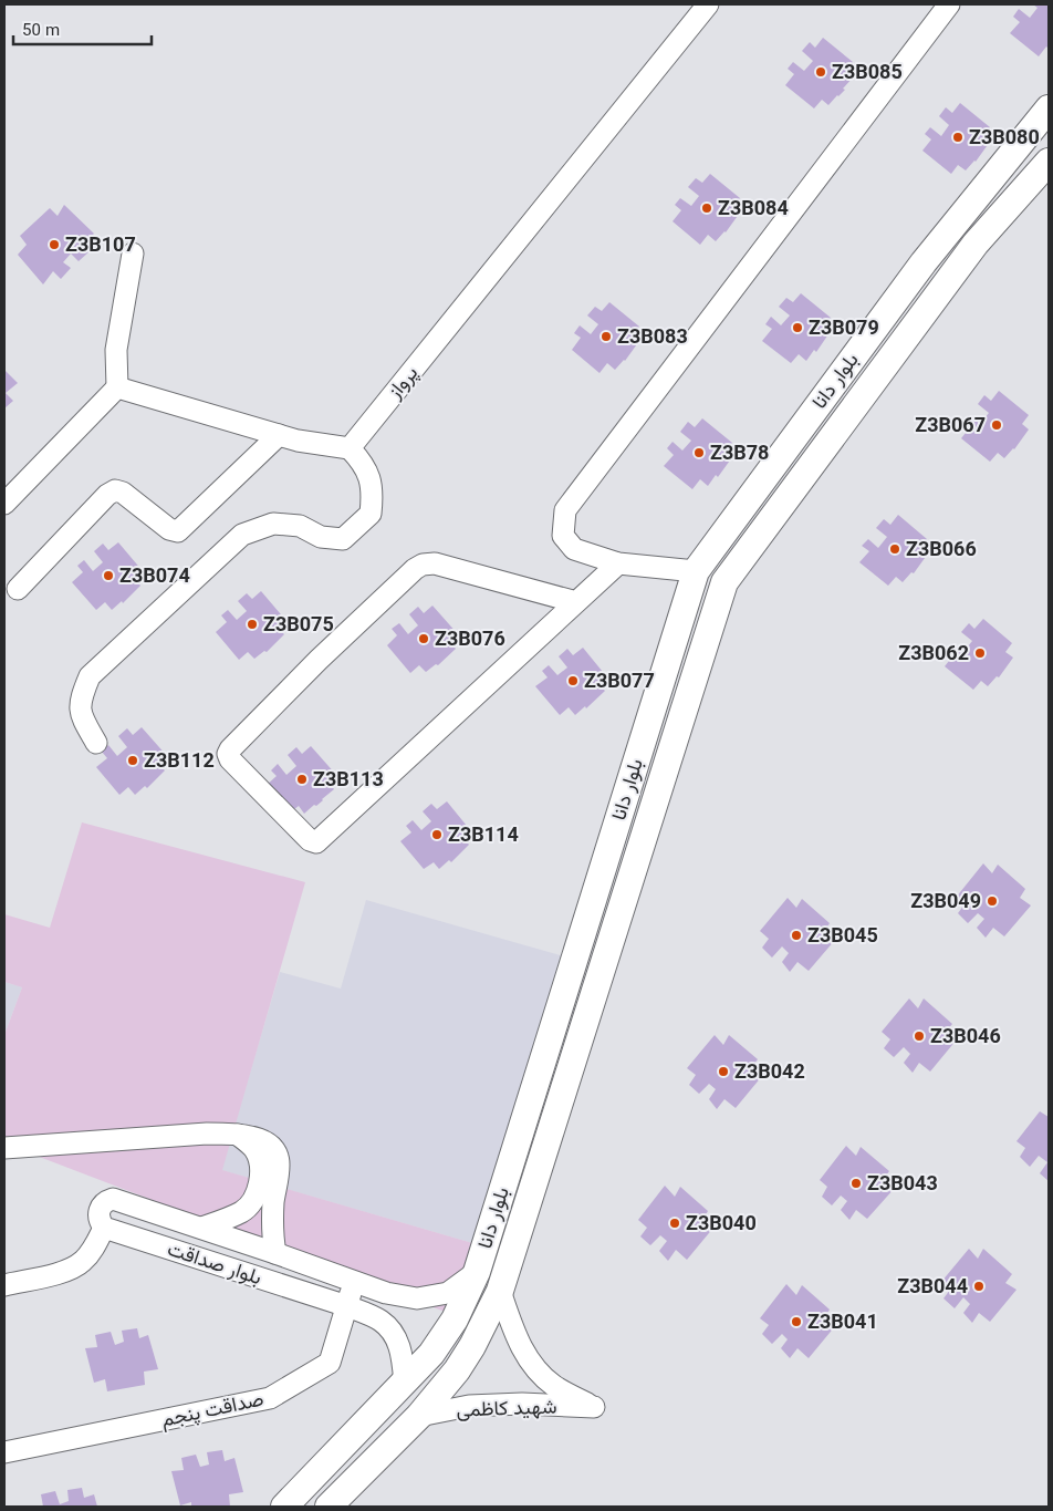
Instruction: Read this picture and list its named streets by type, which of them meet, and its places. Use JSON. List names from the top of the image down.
{
  "streets": {
    "street": [
      "بلوار دانا",
      "پرواز",
      "بلوار صداقت",
      "شهید کاظمی",
      "صداقت پنجم"
    ]
  },
  "crossings": [
    ["بلوار دانا", "بلوار صداقت"],
    ["بلوار دانا", "شهید کاظمی"],
    ["بلوار صداقت", "صداقت پنجم"]
  ],
  "places": [
    "Z3B085",
    "Z3B080",
    "Z3B084",
    "Z3B107",
    "Z3B079",
    "Z3B083",
    "Z3B067",
    "Z3B78",
    "Z3B066",
    "Z3B074",
    "Z3B075",
    "Z3B076",
    "Z3B062",
    "Z3B077",
    "Z3B112",
    "Z3B113",
    "Z3B114",
    "Z3B049",
    "Z3B045",
    "Z3B046",
    "Z3B042",
    "Z3B043",
    "Z3B040",
    "Z3B044",
    "Z3B041"
  ],
  "scale_bar": "50 m"
}
